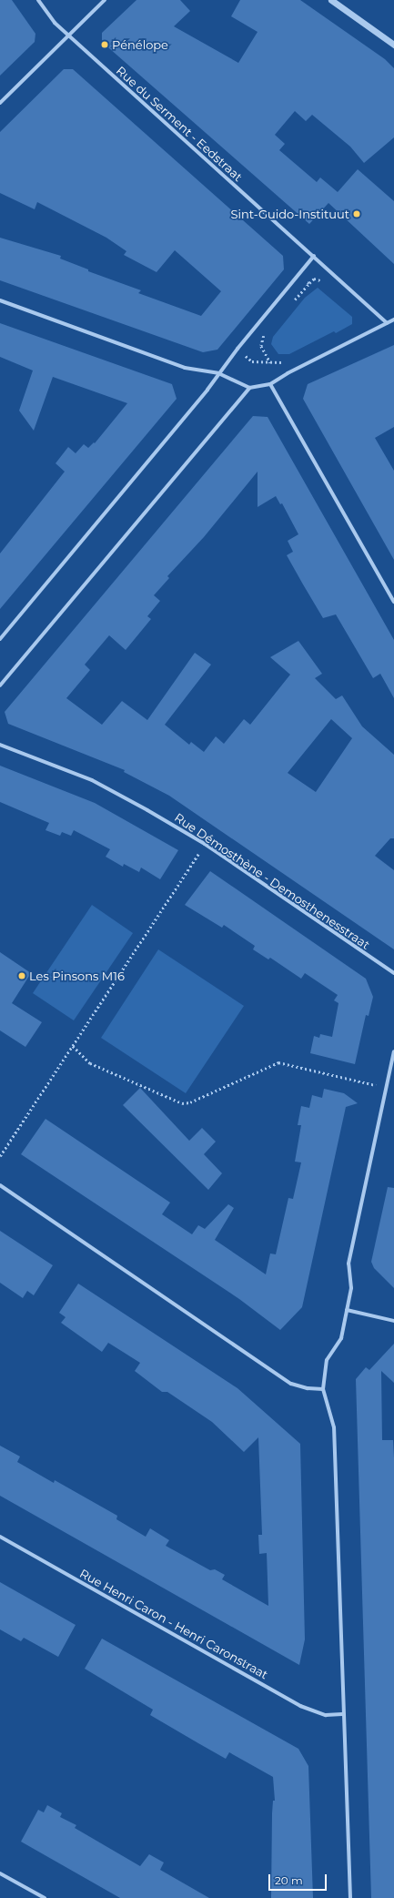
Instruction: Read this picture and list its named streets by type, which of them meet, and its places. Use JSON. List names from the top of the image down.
{
  "streets": {
    "street": ["Rue du Serment - Eedstraat", "Rue Démosthène - Demosthenesstraat", "Rue Henri Caron - Henri Caronstraat"]
  },
  "places": ["Pénélope", "Sint-Guido-Instituut", "Les Pinsons M16"],
  "scale_bar": "20 m"
}
